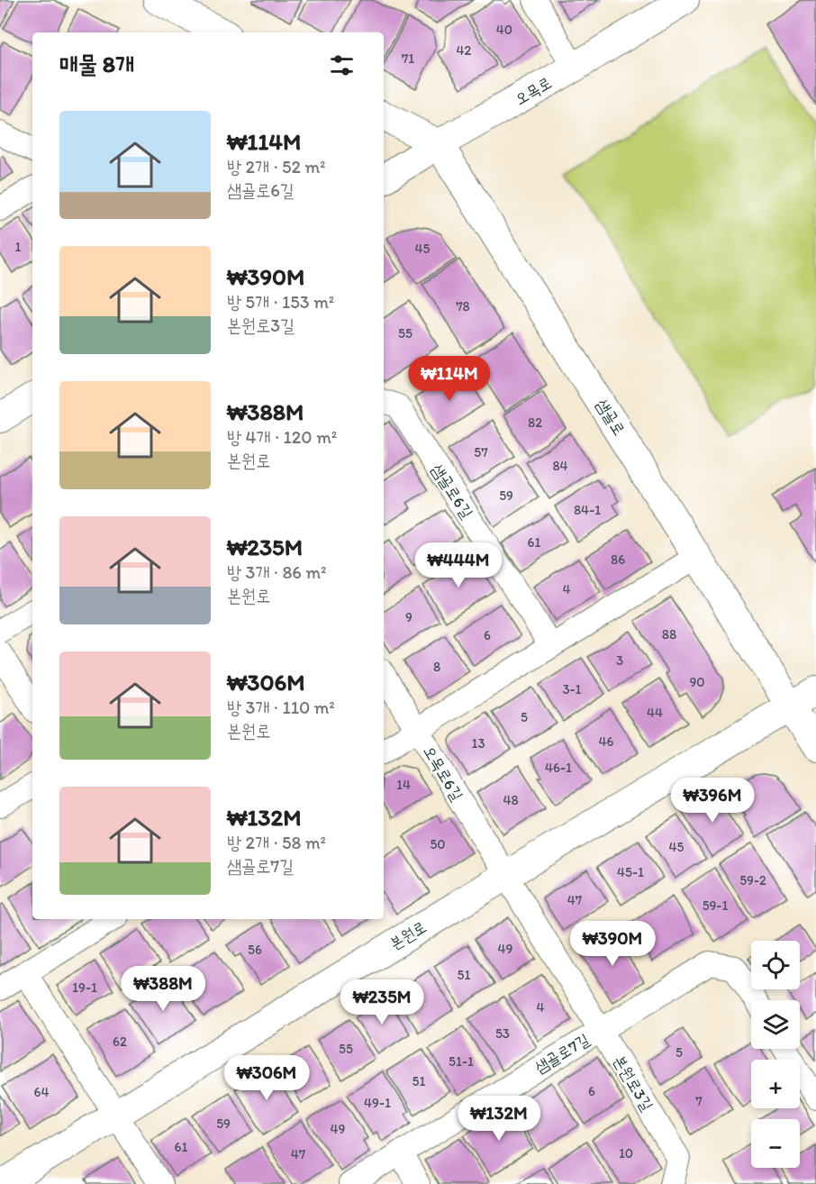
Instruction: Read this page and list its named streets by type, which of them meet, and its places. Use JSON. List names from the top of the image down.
{
  "streets": {
    "street": [
      "오목로",
      "샘골로",
      "샘골로6길",
      "오목로6길",
      "본원로",
      "샘골로7길",
      "본원로3길"
    ]
  },
  "crossings": [
    ["오목로", "샘골로"],
    ["샘골로", "본원로"],
    ["오목로6길", "본원로"],
    ["오목로6길", "본원로3길"],
    ["본원로", "본원로3길"],
    ["샘골로7길", "본원로3길"]
  ],
  "house_numbers": [
    "40",
    "42",
    "71",
    "1",
    "45",
    "78",
    "55",
    "82",
    "57",
    "84",
    "59",
    "84-1",
    "61",
    "86",
    "4",
    "9",
    "88",
    "6",
    "3",
    "8",
    "90",
    "3-1",
    "44",
    "5",
    "46",
    "13",
    "46-1",
    "14",
    "48",
    "50",
    "45",
    "45-1",
    "59-2",
    "47",
    "59-1",
    "49",
    "56",
    "51",
    "19-1",
    "4",
    "53",
    "62",
    "55",
    "5",
    "51-1",
    "51",
    "6",
    "64",
    "7",
    "49-1",
    "59",
    "49",
    "61",
    "10",
    "47"
  ],
  "page": {
    "heading": "매물 8개",
    "list": [
      {
        "name": "₩114M",
        "note": "방 2개 · 52 m² · 샘골로6길"
      },
      {
        "name": "₩390M",
        "note": "방 5개 · 153 m² · 본원로3길"
      },
      {
        "name": "₩388M",
        "note": "방 4개 · 120 m² · 본원로"
      },
      {
        "name": "₩235M",
        "note": "방 3개 · 86 m² · 본원로"
      },
      {
        "name": "₩306M",
        "note": "방 3개 · 110 m² · 본원로"
      },
      {
        "name": "₩132M",
        "note": "방 2개 · 58 m² · 샘골로7길"
      }
    ],
    "price": [
      "₩114M",
      "₩444M",
      "₩396M",
      "₩390M",
      "₩388M",
      "₩235M",
      "₩306M",
      "₩132M"
    ],
    "map_buttons": ["+", "−"]
  }
}
